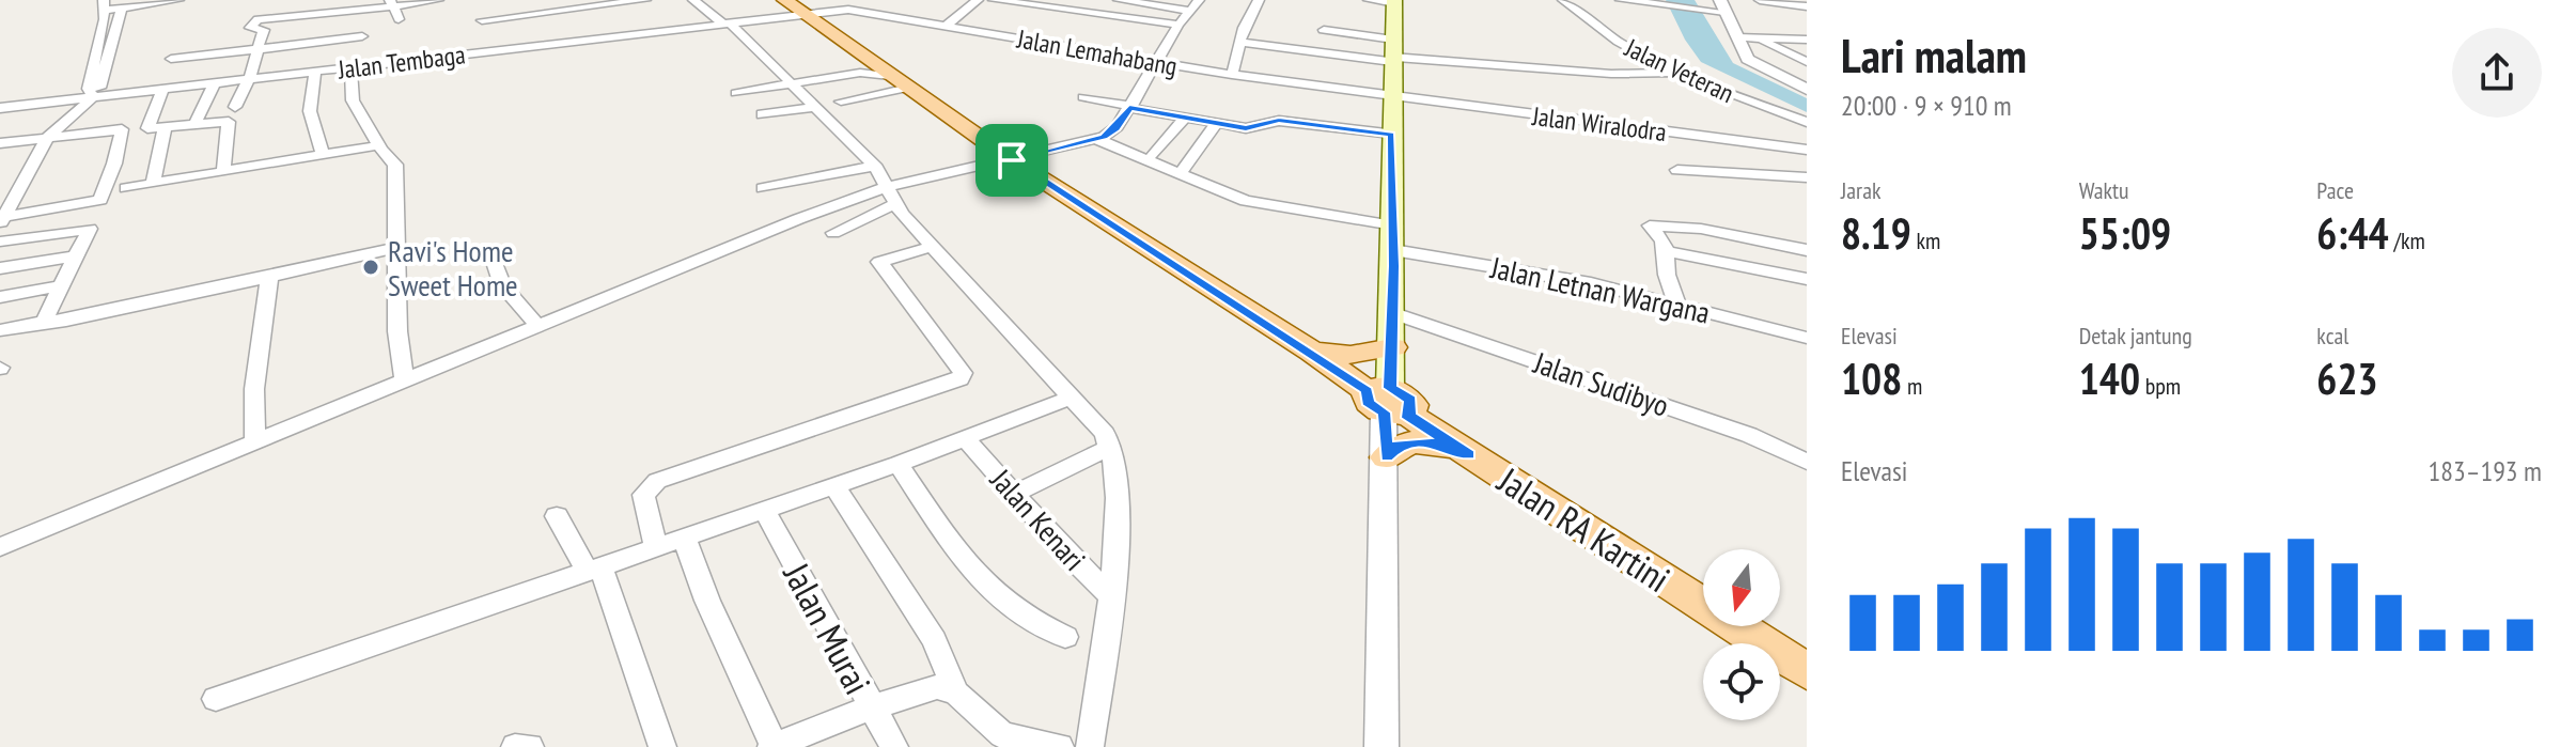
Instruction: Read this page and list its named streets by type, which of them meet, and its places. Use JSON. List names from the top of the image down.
{
  "streets": {
    "main road": ["Jalan RA Kartini"],
    "street": [
      "Jalan Lemahabang",
      "Jalan Tembaga",
      "Jalan Veteran",
      "Jalan Wiralodra",
      "Jalan Letnan Wargana",
      "Jalan Sudibyo",
      "Jalan Kenari",
      "Jalan Murai"
    ]
  },
  "crossings": [
    ["Jalan Lemahabang", "Jalan Tembaga"],
    ["Jalan Lemahabang", "Jalan Wiralodra"],
    ["Jalan Lemahabang", "Jalan RA Kartini"],
    ["Jalan Tembaga", "Jalan RA Kartini"]
  ],
  "places": ["Ravi's Home Sweet Home"],
  "north": "bottom",
  "page": {
    "heading": ["Lari malam", "20:00 · 9 × 910 m"],
    "stats": [
      ["Jarak", "8.19 km"],
      ["Waktu", "55:09"],
      ["Pace", "6:44 /km"],
      ["Elevasi", "108 m"],
      ["Detak jantung", "140 bpm"],
      ["kcal", "623"]
    ],
    "chart": ["Elevasi", "183–193 m"]
  }
}
